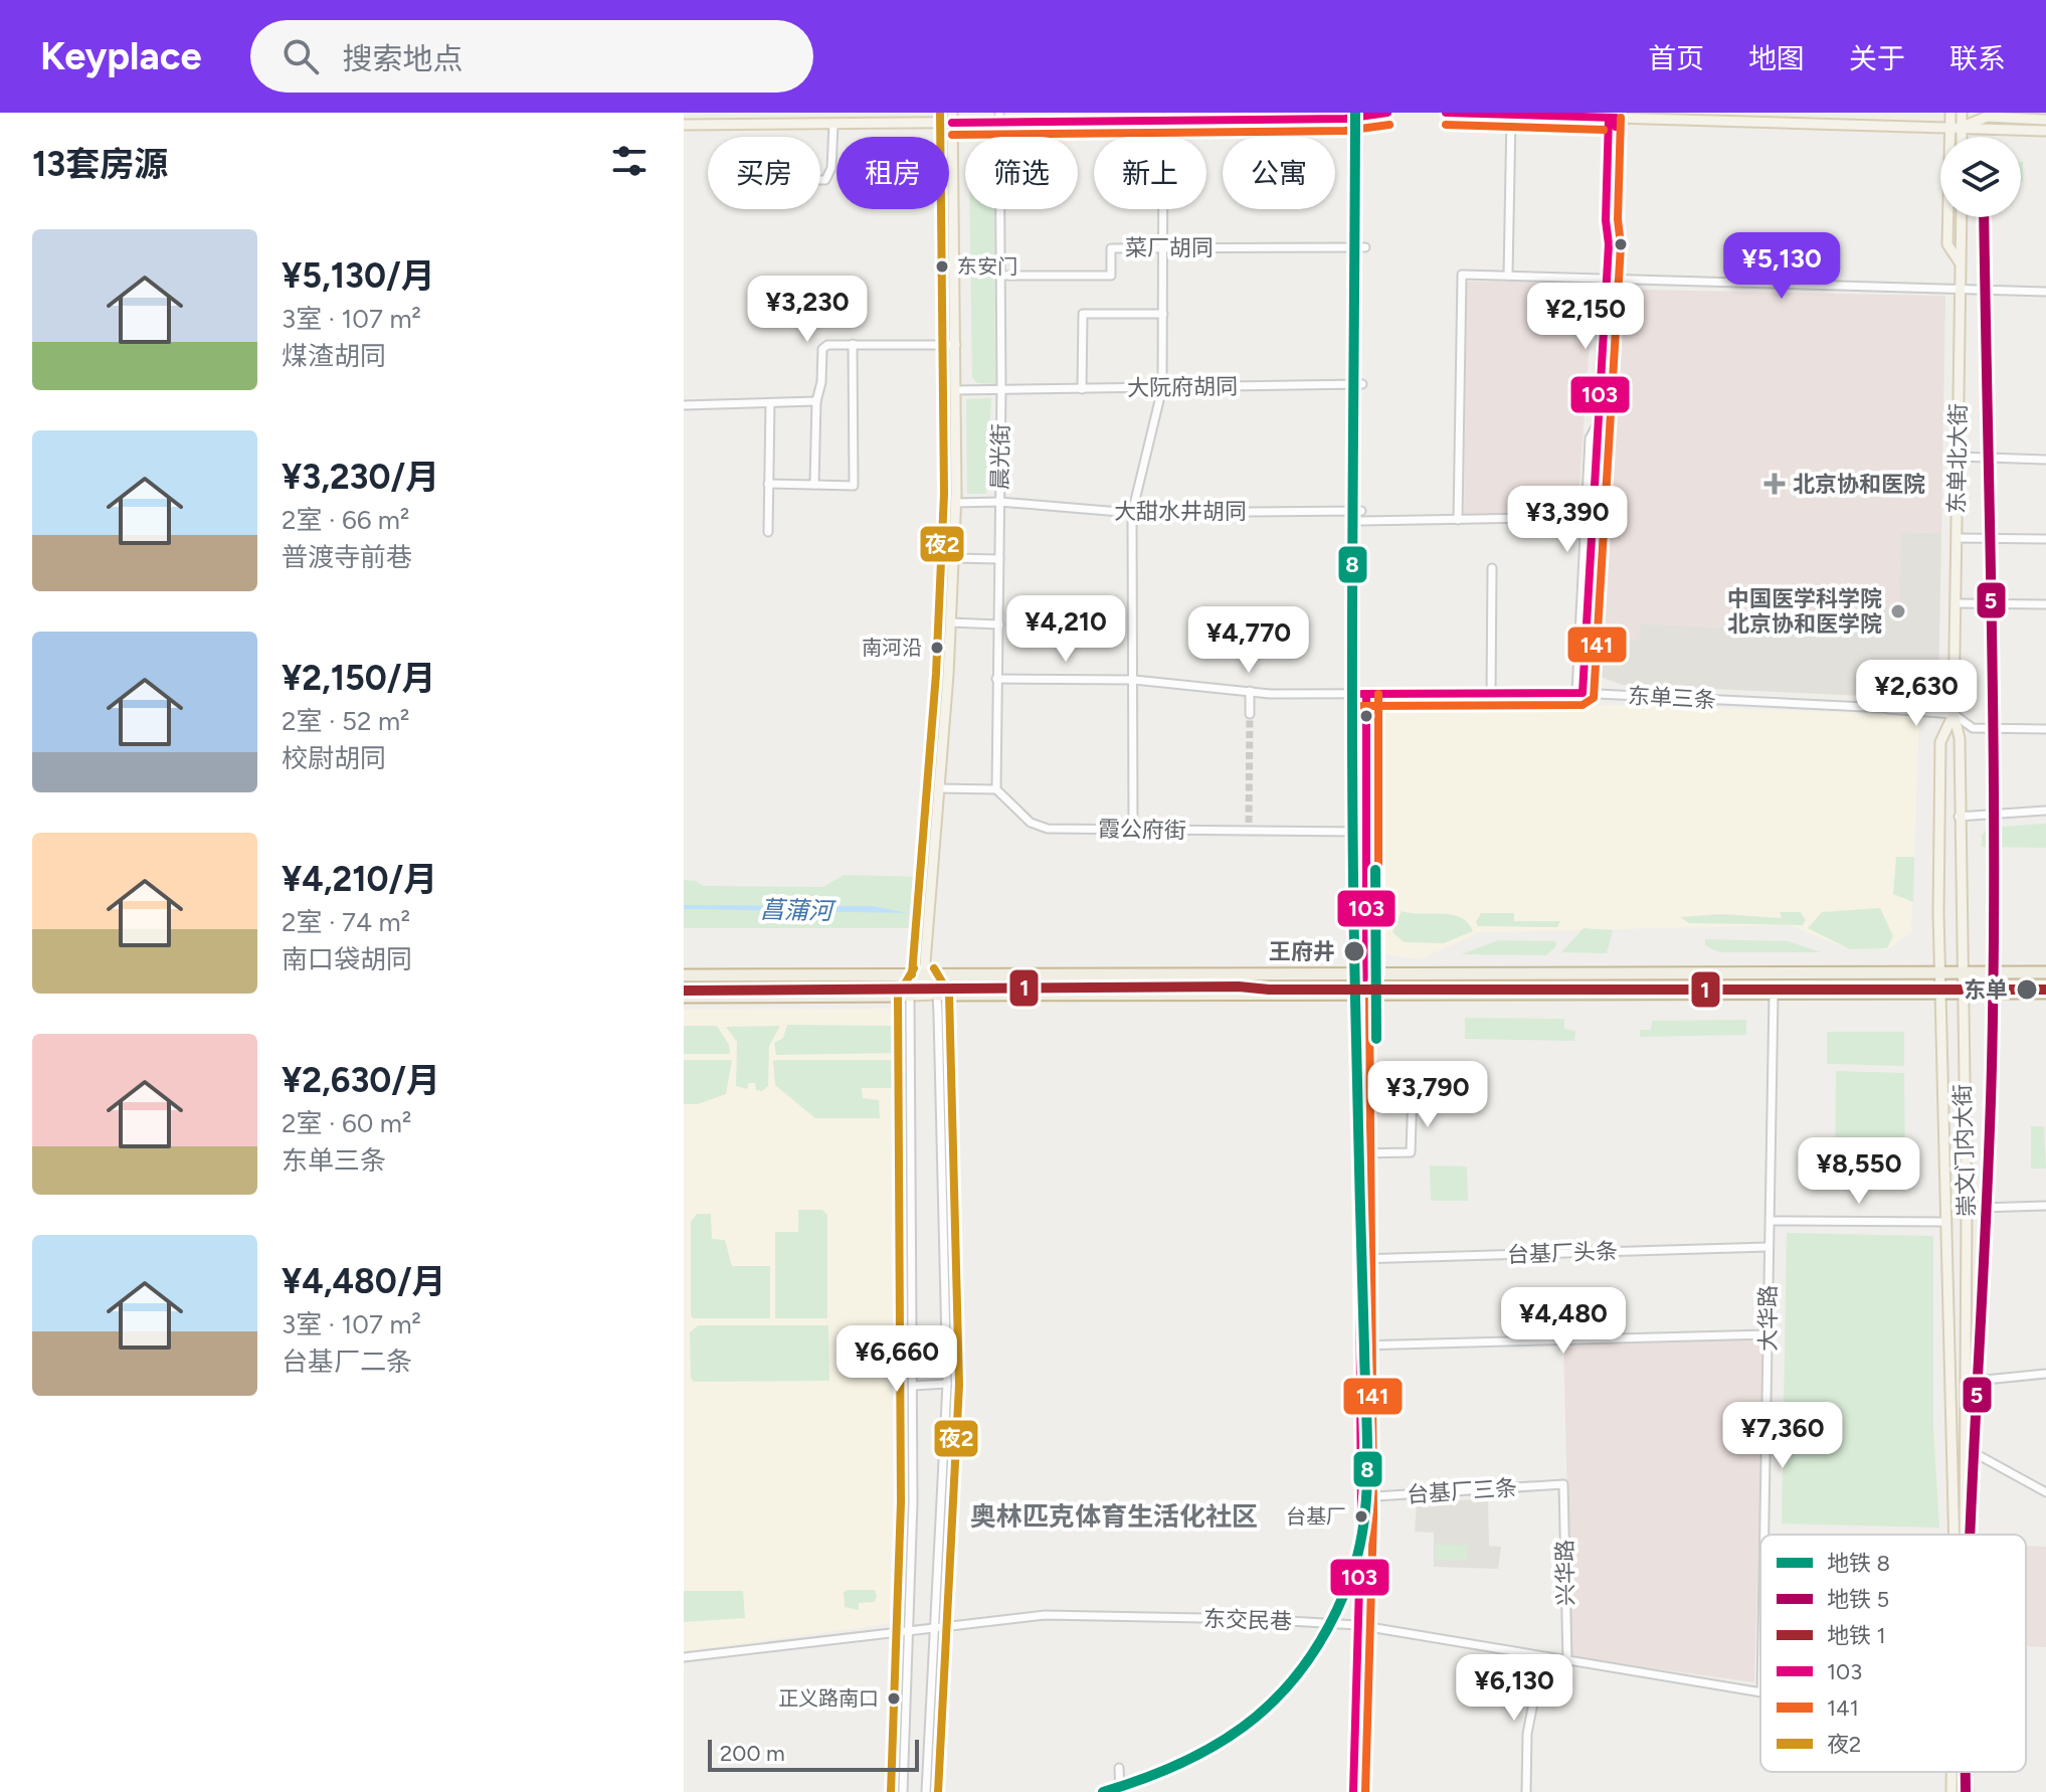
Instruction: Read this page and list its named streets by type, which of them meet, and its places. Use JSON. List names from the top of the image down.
{
  "streets": {
    "main road": ["东单北大街", "崇文门内大街"],
    "street": [
      "菜厂胡同",
      "大阮府胡同",
      "晨光街",
      "大甜水井胡同",
      "东单三条",
      "霞公府街",
      "台基厂头条",
      "大华路",
      "台基厂三条",
      "兴华路",
      "东交民巷"
    ]
  },
  "crossings": [
    ["菜厂胡同", "晨光街"],
    ["大阮府胡同", "晨光街"],
    ["晨光街", "大甜水井胡同"],
    ["晨光街", "东单三条"],
    ["晨光街", "霞公府街"],
    ["东单北大街", "东单三条"],
    ["东单北大街", "崇文门内大街"],
    ["台基厂头条", "大华路"],
    ["台基厂三条", "兴华路"],
    ["兴华路", "东交民巷"]
  ],
  "districts": ["奥林匹克体育生活化社区"],
  "water": ["菖蒲河"],
  "places": {
    "other": [
      "东安门",
      "中国医学科学院 北京协和医学院",
      "南河沿",
      "王府井",
      "东单",
      "台基厂",
      "正义路南口"
    ],
    "health": ["北京协和医院"]
  },
  "lines": [
    "metro line 8",
    "transit line 103",
    "transit line 夜2",
    "transit line 141",
    "metro line 5",
    "metro line 1"
  ],
  "legend": [
    "地铁 8",
    "地铁 5",
    "地铁 1",
    "103",
    "141",
    "夜2"
  ],
  "scale_bar": "200 m",
  "page": {
    "header": "Keyplace",
    "search": "搜索地点",
    "nav": [
      "首页",
      "地图",
      "关于",
      "联系"
    ],
    "heading": "13套房源",
    "chip": [
      "买房",
      "租房",
      "筛选",
      "新上",
      "公寓"
    ],
    "list": [
      {
        "name": "¥5,130/月",
        "note": "3室 · 107 m² · 煤渣胡同"
      },
      {
        "name": "¥3,230/月",
        "note": "2室 · 66 m² · 普渡寺前巷"
      },
      {
        "name": "¥2,150/月",
        "note": "2室 · 52 m² · 校尉胡同"
      },
      {
        "name": "¥4,210/月",
        "note": "2室 · 74 m² · 南口袋胡同"
      },
      {
        "name": "¥2,630/月",
        "note": "2室 · 60 m² · 东单三条"
      },
      {
        "name": "¥4,480/月",
        "note": "3室 · 107 m² · 台基厂二条"
      }
    ],
    "price": [
      "¥5,130",
      "¥3,230",
      "¥2,150",
      "¥3,390",
      "¥4,210",
      "¥4,770",
      "¥2,630",
      "¥3,790",
      "¥8,550",
      "¥4,480",
      "¥6,660",
      "¥7,360",
      "¥6,130"
    ],
    "scale": "200 m"
  }
}
